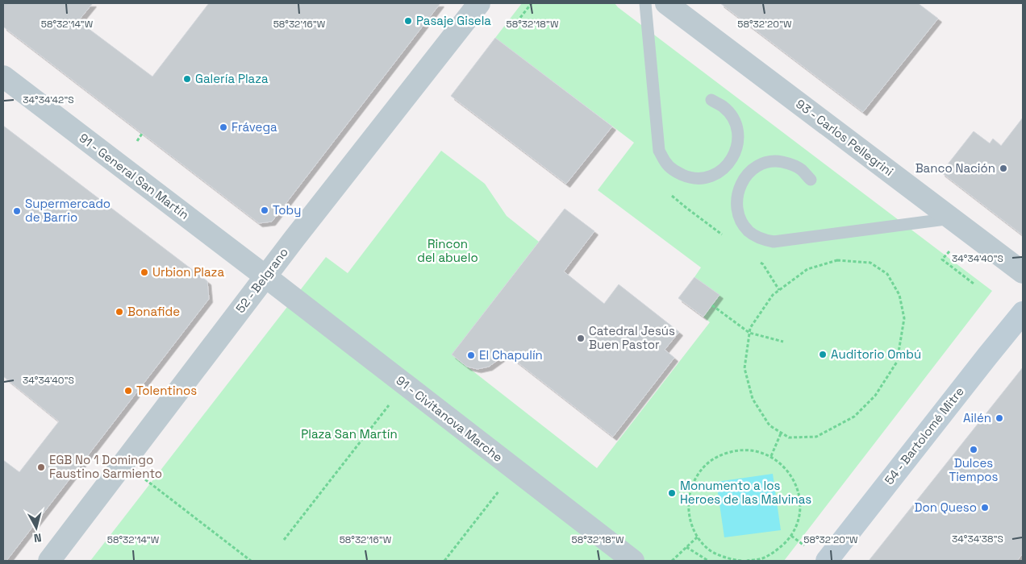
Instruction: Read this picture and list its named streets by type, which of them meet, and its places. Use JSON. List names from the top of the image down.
{
  "streets": {
    "street": [
      "93 - Carlos Pellegrini",
      "91 - General San Martín",
      "52 - Belgrano",
      "91 - Civitanova Marche",
      "54 - Bartolomé Mitre"
    ]
  },
  "crossings": [
    ["91 - General San Martín", "52 - Belgrano"],
    ["91 - General San Martín", "91 - Civitanova Marche"],
    ["52 - Belgrano", "91 - Civitanova Marche"]
  ],
  "parks": ["Rincon del abuelo", "Plaza San Martín"],
  "places": [
    "Pasaje Gisela",
    "Galería Plaza",
    "Frávega",
    "Banco Nación",
    "Toby",
    "Supermercado de Barrio",
    "Urbion Plaza",
    "Bonafide",
    "Catedral Jesús Buen Pastor",
    "Auditorio Ombú",
    "El Chapulín",
    "Tolentinos",
    "Ailén",
    "Dulces Tiempos",
    "EGB No 1 Domingo Faustino Sarmiento",
    "Monumento a los Heroes de las Malvinas",
    "Don Queso"
  ],
  "north": "bottom",
  "coordinates": [
    "58°32'14\"W",
    "58°32'16\"W",
    "58°32'18\"W",
    "58°32'20\"W",
    "34°34'42\"S",
    "34°34'40\"S",
    "34°34'38\"S"
  ]
}
